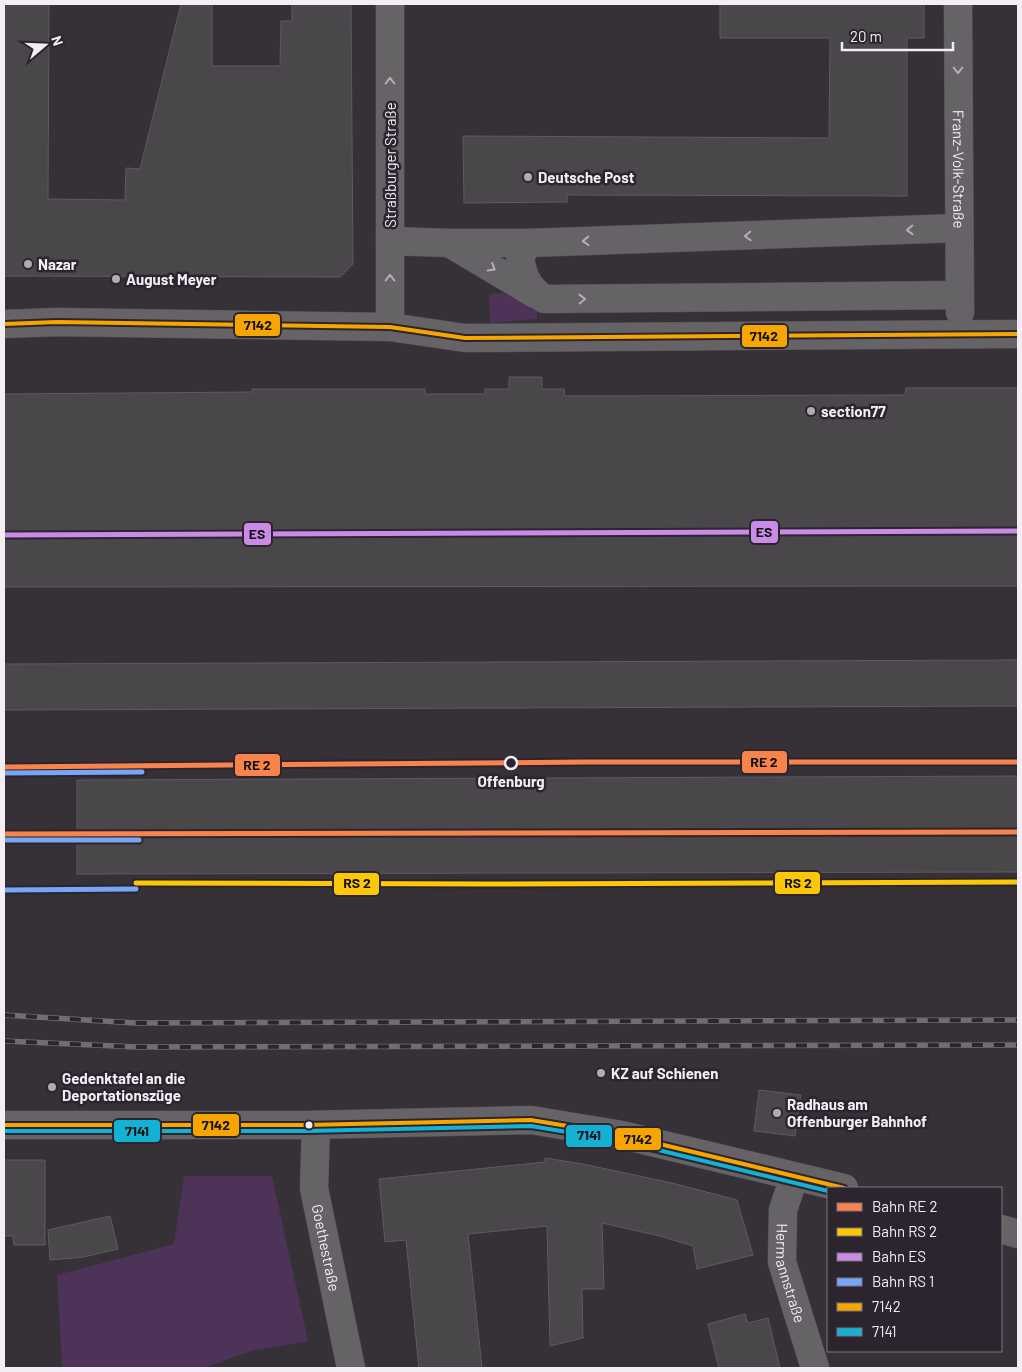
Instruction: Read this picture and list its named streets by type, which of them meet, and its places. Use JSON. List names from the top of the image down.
{
  "streets": {
    "street": [
      "Straßburger Straße",
      "Franz-Volk-Straße",
      "Goethestraße",
      "Hermannstraße"
    ]
  },
  "one_way": ["Straßburger Straße", "Franz-Volk-Straße"],
  "places": [
    "Deutsche Post",
    "Nazar",
    "August Meyer",
    "section77",
    "Offenburg",
    "KZ auf Schienen",
    "Gedenktafel an die Deportationszüge",
    "Radhaus am Offenburger Bahnhof"
  ],
  "lines": ["transit line 7142", "rail line ES", "transit line 7141"],
  "legend": [
    "Bahn RE 2",
    "Bahn RS 2",
    "Bahn ES",
    "Bahn RS 1",
    "7142",
    "7141"
  ],
  "scale_bar": "20 m",
  "north": "right"
}
